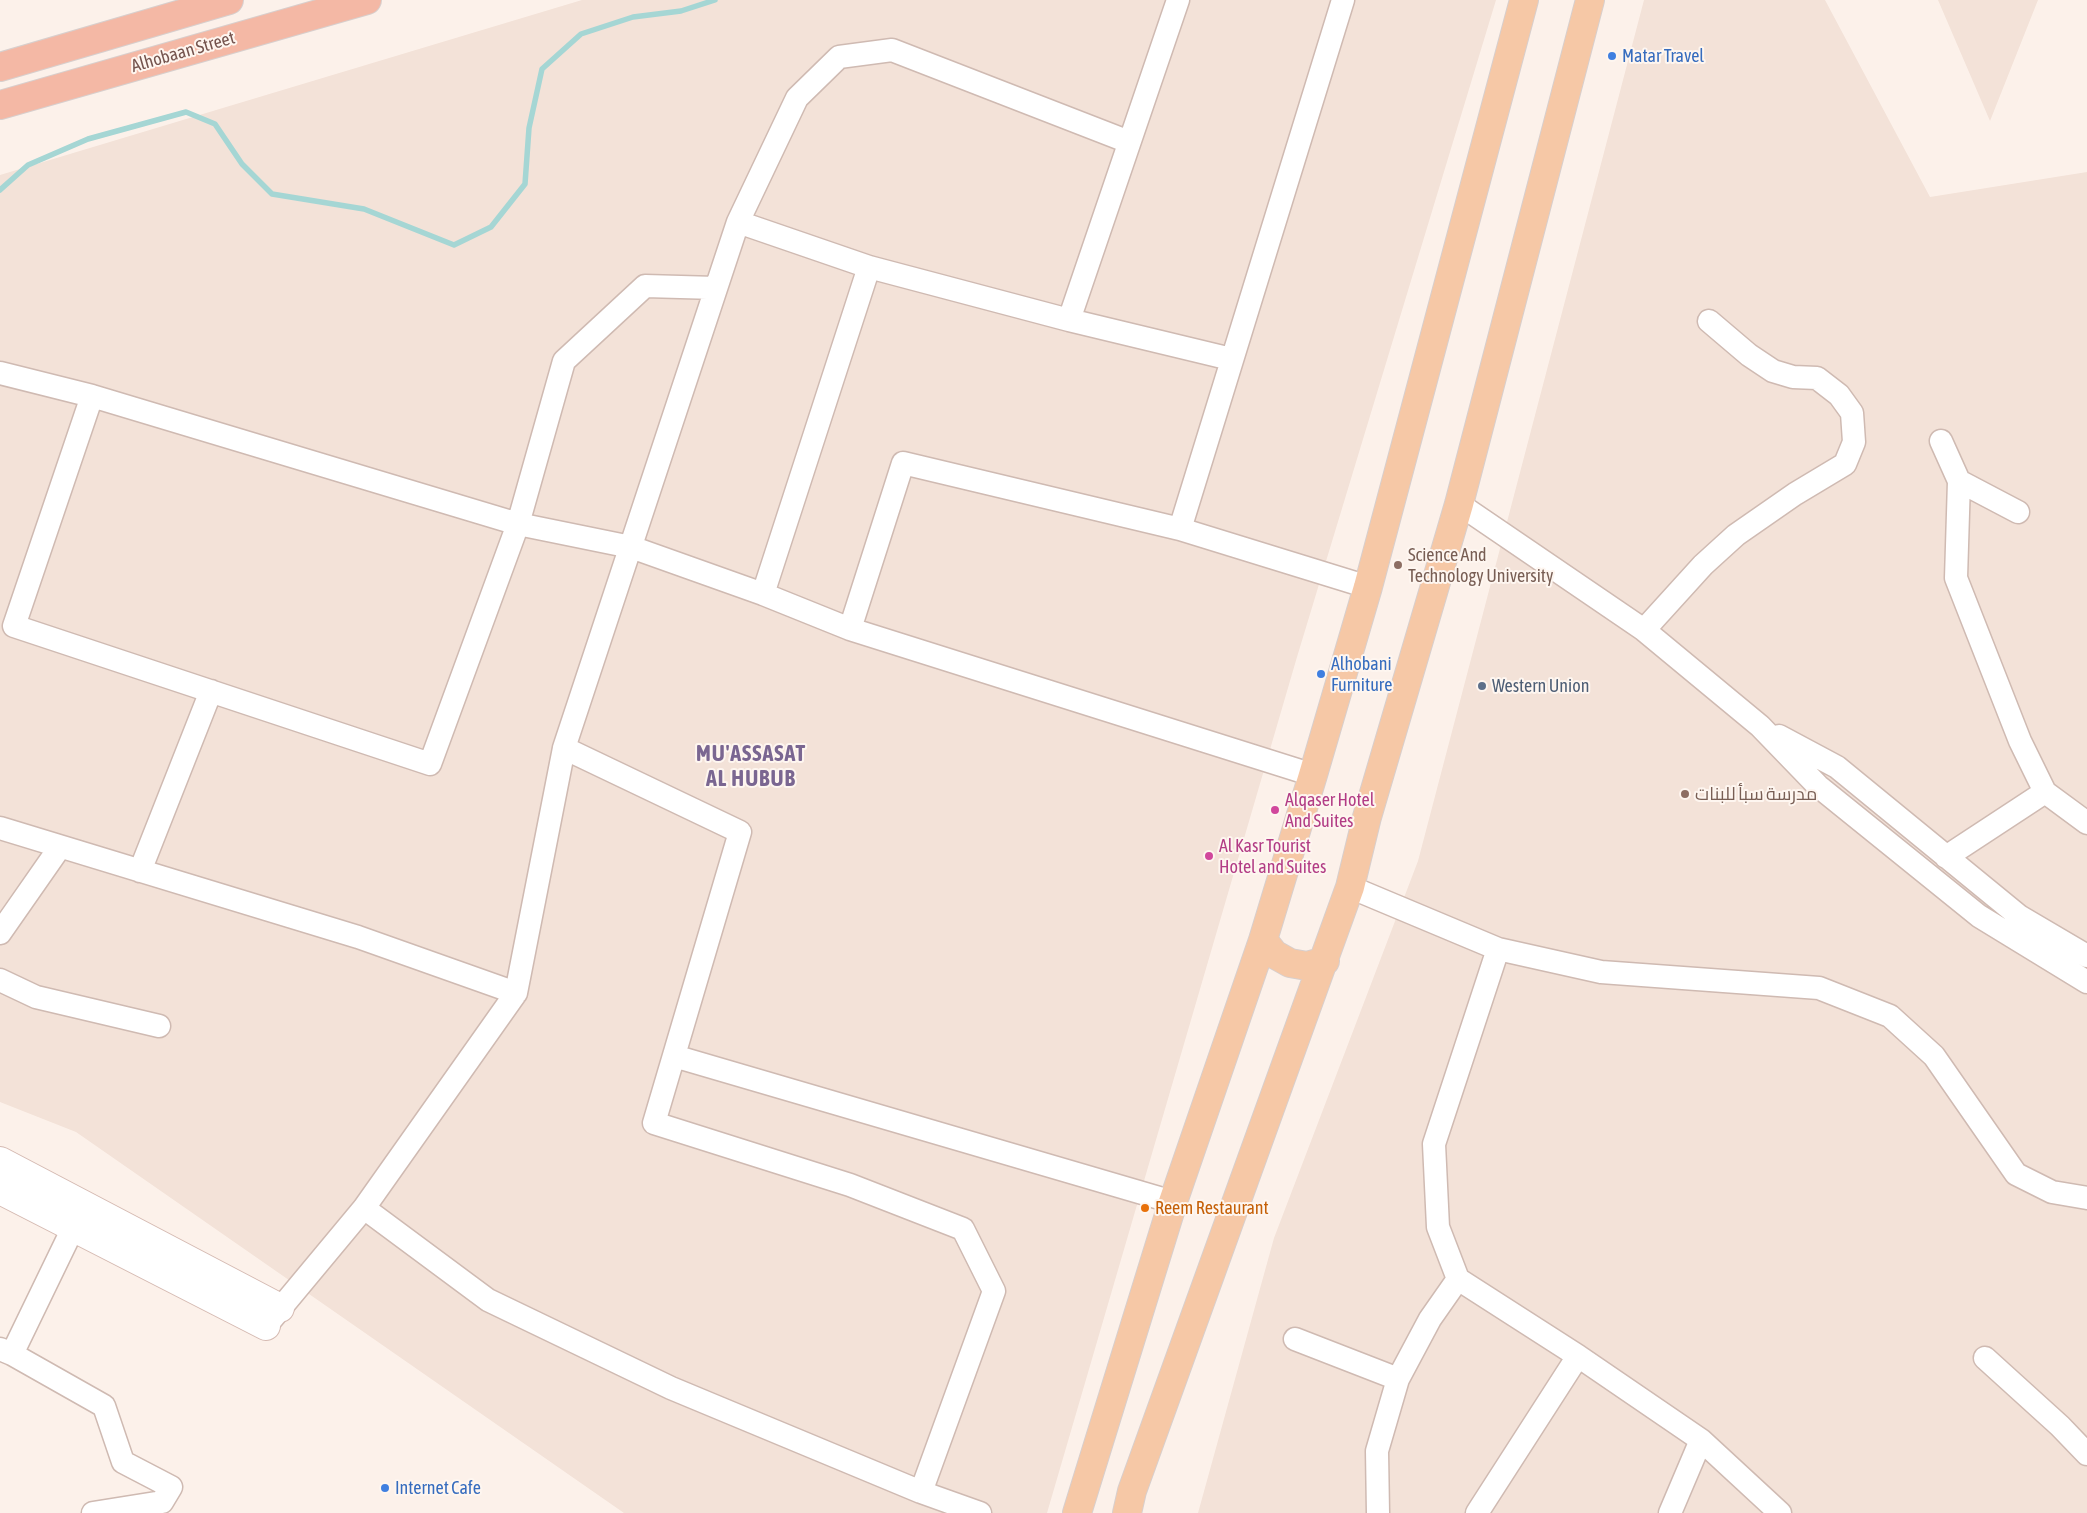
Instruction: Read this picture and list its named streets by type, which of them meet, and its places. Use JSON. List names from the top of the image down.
{
  "streets": {
    "highway": ["Alhobaan Street"]
  },
  "districts": ["MU'ASSASAT AL HUBUB"],
  "places": [
    "Matar Travel",
    "Science And Technology University",
    "Alhobani Furniture",
    "Western Union",
    "مدرسة سبأ للبنات",
    "Alqaser Hotel And Suites",
    "Al Kasr Tourist Hotel and Suites",
    "Reem Restaurant",
    "Internet Cafe"
  ]
}
